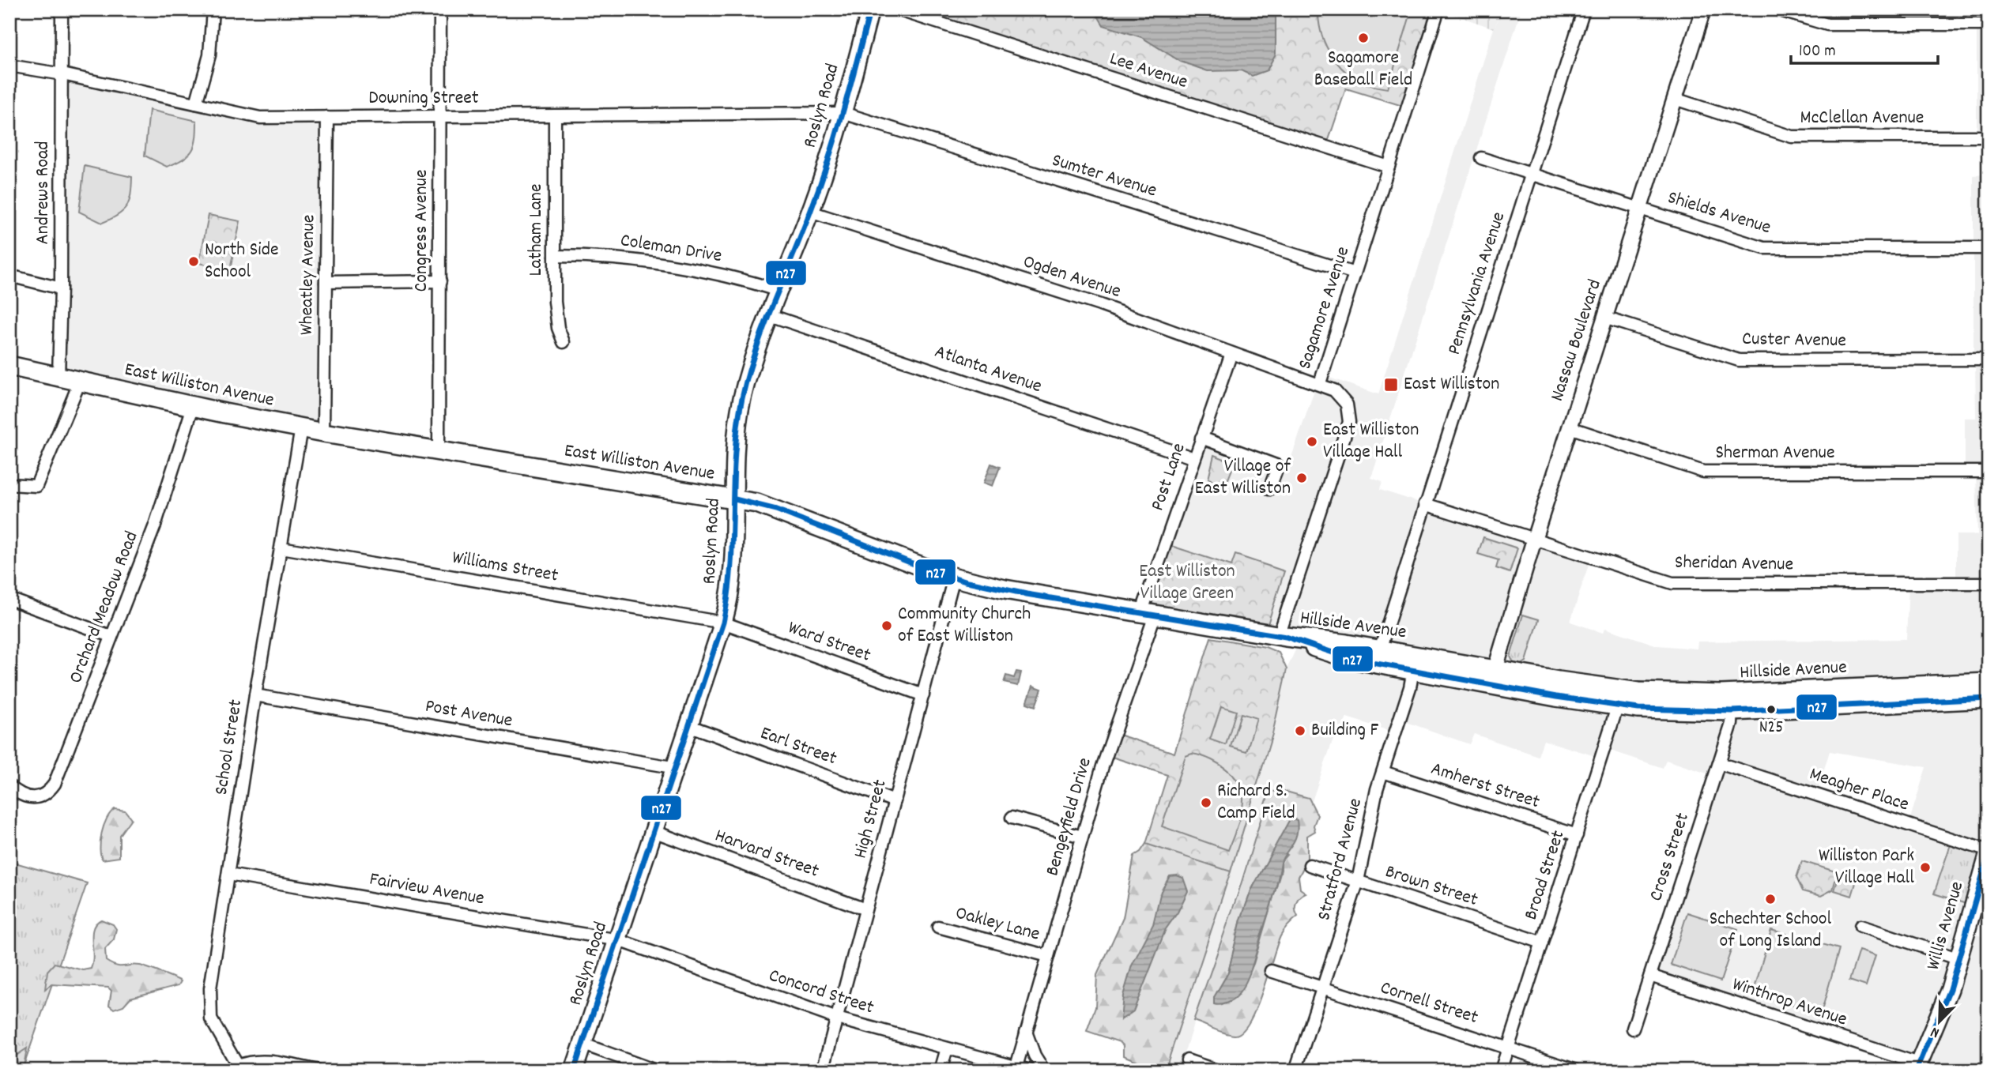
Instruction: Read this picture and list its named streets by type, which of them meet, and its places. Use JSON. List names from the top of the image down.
{
  "streets": {
    "main road": [
      "Roslyn Road",
      "East Williston Avenue",
      "Hillside Avenue",
      "Willis Avenue"
    ],
    "street": [
      "Lee Avenue",
      "Downing Street",
      "McClellan Avenue",
      "Sumter Avenue",
      "Andrews Road",
      "Shields Avenue",
      "Latham Lane",
      "Congress Avenue",
      "Coleman Drive",
      "Wheatley Avenue",
      "Ogden Avenue",
      "Pennsylvania Avenue",
      "Sagamore Avenue",
      "Nassau Boulevard",
      "Custer Avenue",
      "Atlanta Avenue",
      "Sherman Avenue",
      "Post Lane",
      "Sheridan Avenue",
      "Williams Street",
      "Orchard Meadow Road",
      "Ward Street",
      "Post Avenue",
      "Earl Street",
      "School Street",
      "Amherst Street",
      "Meagher Place",
      "Bengeyfield Drive",
      "High Street",
      "Harvard Street",
      "Cross Street",
      "Stratford Avenue",
      "Broad Street",
      "Brown Street",
      "Fairview Avenue",
      "Oakley Lane",
      "Concord Street",
      "Winthrop Avenue",
      "Cornell Street"
    ]
  },
  "crossings": [
    ["Lee Avenue", "Sagamore Avenue"],
    ["Downing Street", "Roslyn Road"],
    ["Downing Street", "Sumter Avenue"],
    ["Downing Street", "Andrews Road"],
    ["Downing Street", "Latham Lane"],
    ["Downing Street", "Congress Avenue"],
    ["Downing Street", "Wheatley Avenue"],
    ["Roslyn Road", "Sumter Avenue"],
    ["Roslyn Road", "Coleman Drive"],
    ["Roslyn Road", "Ogden Avenue"],
    ["Roslyn Road", "Atlanta Avenue"],
    ["Roslyn Road", "East Williston Avenue"],
    ["Roslyn Road", "Williams Street"],
    ["Roslyn Road", "Ward Street"],
    ["Roslyn Road", "Post Avenue"],
    ["Roslyn Road", "Earl Street"],
    ["Roslyn Road", "Harvard Street"],
    ["Roslyn Road", "Fairview Avenue"],
    ["Roslyn Road", "Concord Street"],
    ["McClellan Avenue", "Nassau Boulevard"],
    ["Sumter Avenue", "Sagamore Avenue"],
    ["Andrews Road", "East Williston Avenue"],
    ["Shields Avenue", "Pennsylvania Avenue"],
    ["Shields Avenue", "Nassau Boulevard"],
    ["Latham Lane", "Coleman Drive"],
    ["Congress Avenue", "East Williston Avenue"],
    ["Wheatley Avenue", "East Williston Avenue"],
    ["Ogden Avenue", "Sagamore Avenue"],
    ["Ogden Avenue", "Post Lane"],
    ["Pennsylvania Avenue", "Sheridan Avenue"],
    ["Pennsylvania Avenue", "Hillside Avenue"],
    ["Sagamore Avenue", "East Williston Avenue"],
    ["Sagamore Avenue", "Hillside Avenue"],
    ["Nassau Boulevard", "Custer Avenue"],
    ["Nassau Boulevard", "Sherman Avenue"],
    ["Nassau Boulevard", "Sheridan Avenue"],
    ["Nassau Boulevard", "Hillside Avenue"],
    ["Atlanta Avenue", "Post Lane"],
    ["East Williston Avenue", "Post Lane"],
    ["East Williston Avenue", "Orchard Meadow Road"],
    ["East Williston Avenue", "Hillside Avenue"],
    ["East Williston Avenue", "School Street"],
    ["East Williston Avenue", "Bengeyfield Drive"],
    ["East Williston Avenue", "High Street"],
    ["Post Lane", "Bengeyfield Drive"],
    ["Williams Street", "Ward Street"],
    ["Williams Street", "School Street"],
    ["Hillside Avenue", "Cross Street"],
    ["Hillside Avenue", "Stratford Avenue"],
    ["Hillside Avenue", "Broad Street"],
    ["Ward Street", "High Street"],
    ["Post Avenue", "School Street"],
    ["Earl Street", "High Street"],
    ["School Street", "Fairview Avenue"],
    ["Amherst Street", "Stratford Avenue"],
    ["Amherst Street", "Broad Street"],
    ["Meagher Place", "Cross Street"],
    ["Meagher Place", "Willis Avenue"],
    ["Bengeyfield Drive", "Oakley Lane"],
    ["Bengeyfield Drive", "Concord Street"],
    ["High Street", "Harvard Street"],
    ["High Street", "Concord Street"],
    ["Cross Street", "Winthrop Avenue"],
    ["Stratford Avenue", "Brown Street"],
    ["Stratford Avenue", "Cornell Street"],
    ["Broad Street", "Brown Street"],
    ["Broad Street", "Cornell Street"],
    ["Fairview Avenue", "Concord Street"],
    ["Willis Avenue", "Winthrop Avenue"]
  ],
  "parks": ["East Williston Village Green"],
  "places": {
    "other": [
      "Sagamore Baseball Field",
      "North Side School",
      "East Williston Village Hall",
      "Village of East Williston",
      "Community Church of East Williston",
      "N25",
      "Building F",
      "Richard S. Camp Field",
      "Williston Park Village Hall",
      "Schechter School of Long Island"
    ],
    "transit": ["East Williston"]
  },
  "lines": ["transit line n27"],
  "scale_bar": "100 m",
  "north": "bottom left"
}
